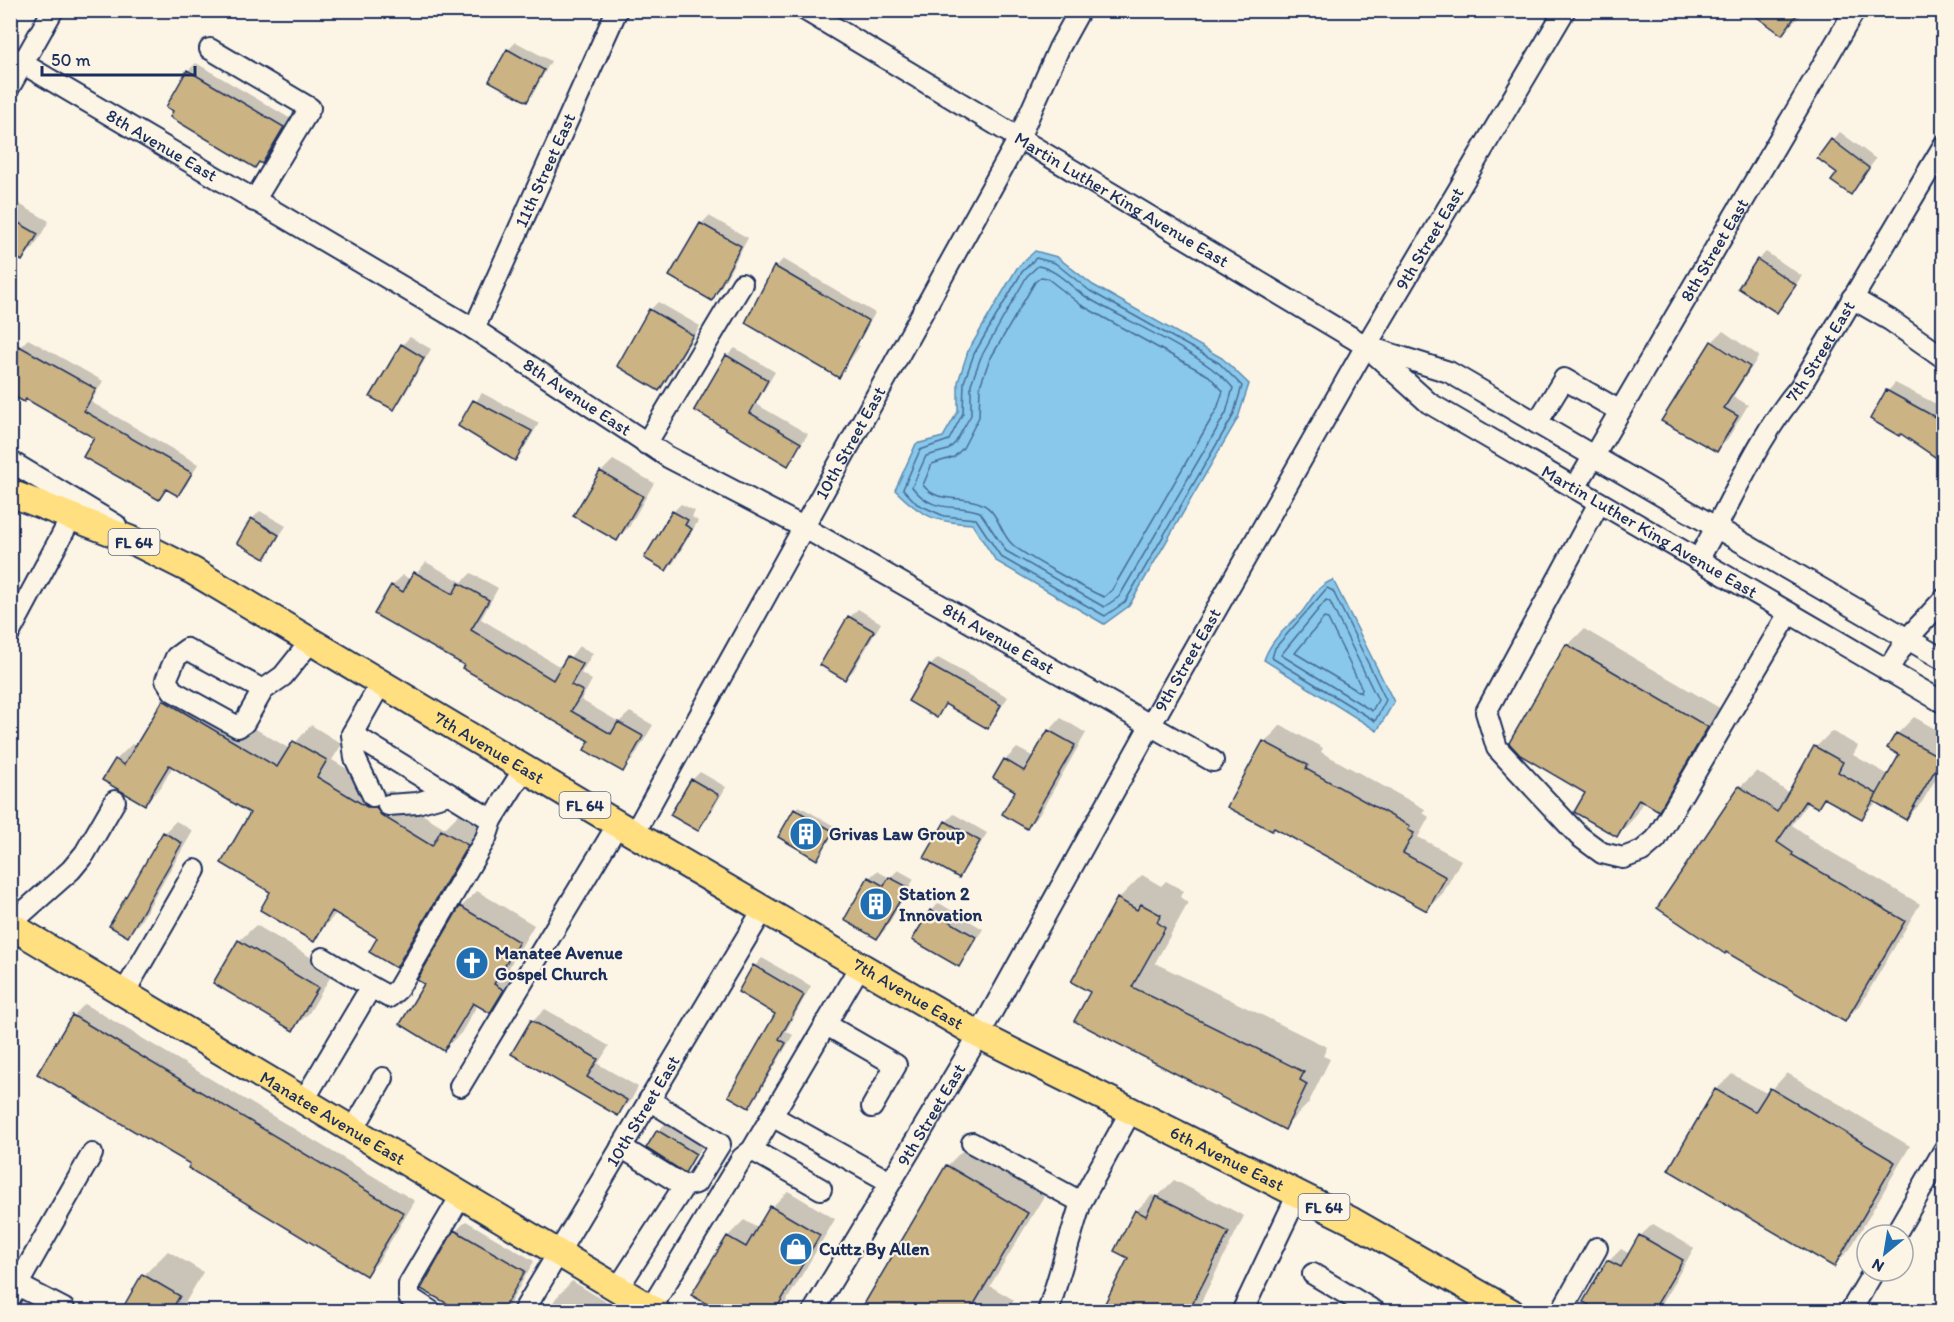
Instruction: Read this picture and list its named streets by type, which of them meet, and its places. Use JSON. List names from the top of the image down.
{
  "streets": {
    "main road": [
      "FL 64",
      "7th Avenue East",
      "Manatee Avenue East",
      "6th Avenue East"
    ],
    "street": [
      "8th Avenue East",
      "11th Street East",
      "Martin Luther King Avenue East",
      "9th Street East",
      "8th Street East",
      "7th Street East",
      "10th Street East"
    ]
  },
  "crossings": [
    ["8th Avenue East", "11th Street East"],
    ["8th Avenue East", "9th Street East"],
    ["8th Avenue East", "10th Street East"],
    ["Martin Luther King Avenue East", "9th Street East"],
    ["Martin Luther King Avenue East", "8th Street East"],
    ["Martin Luther King Avenue East", "7th Street East"],
    ["Martin Luther King Avenue East", "10th Street East"],
    ["9th Street East", "7th Avenue East"],
    ["10th Street East", "7th Avenue East"],
    ["10th Street East", "Manatee Avenue East"],
    ["FL 64", "7th Avenue East"],
    ["7th Avenue East", "6th Avenue East"]
  ],
  "places": {
    "building": ["Grivas Law Group", "Station 2 Innovation"],
    "church": ["Manatee Avenue Gospel Church"],
    "shop": ["Cuttz By Allen"]
  },
  "scale_bar": "50 m",
  "north": "bottom left"
}
